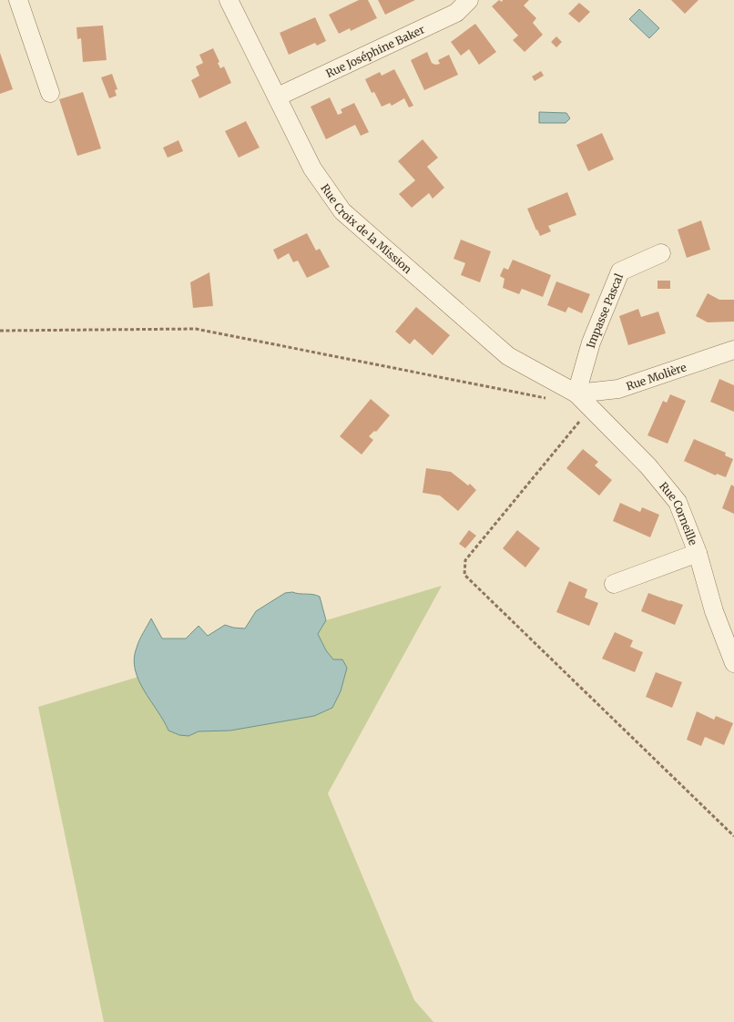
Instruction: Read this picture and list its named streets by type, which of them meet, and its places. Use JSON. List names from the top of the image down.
{
  "streets": {
    "street": [
      "Rue Joséphine Baker",
      "Rue Croix de la Mission",
      "Impasse Pascal",
      "Rue Molière",
      "Rue Corneille"
    ]
  },
  "crossings": [
    ["Rue Joséphine Baker", "Rue Croix de la Mission"],
    ["Rue Croix de la Mission", "Impasse Pascal"],
    ["Rue Croix de la Mission", "Rue Molière"],
    ["Rue Croix de la Mission", "Rue Corneille"],
    ["Impasse Pascal", "Rue Molière"],
    ["Impasse Pascal", "Rue Corneille"],
    ["Rue Molière", "Rue Corneille"]
  ]
}
